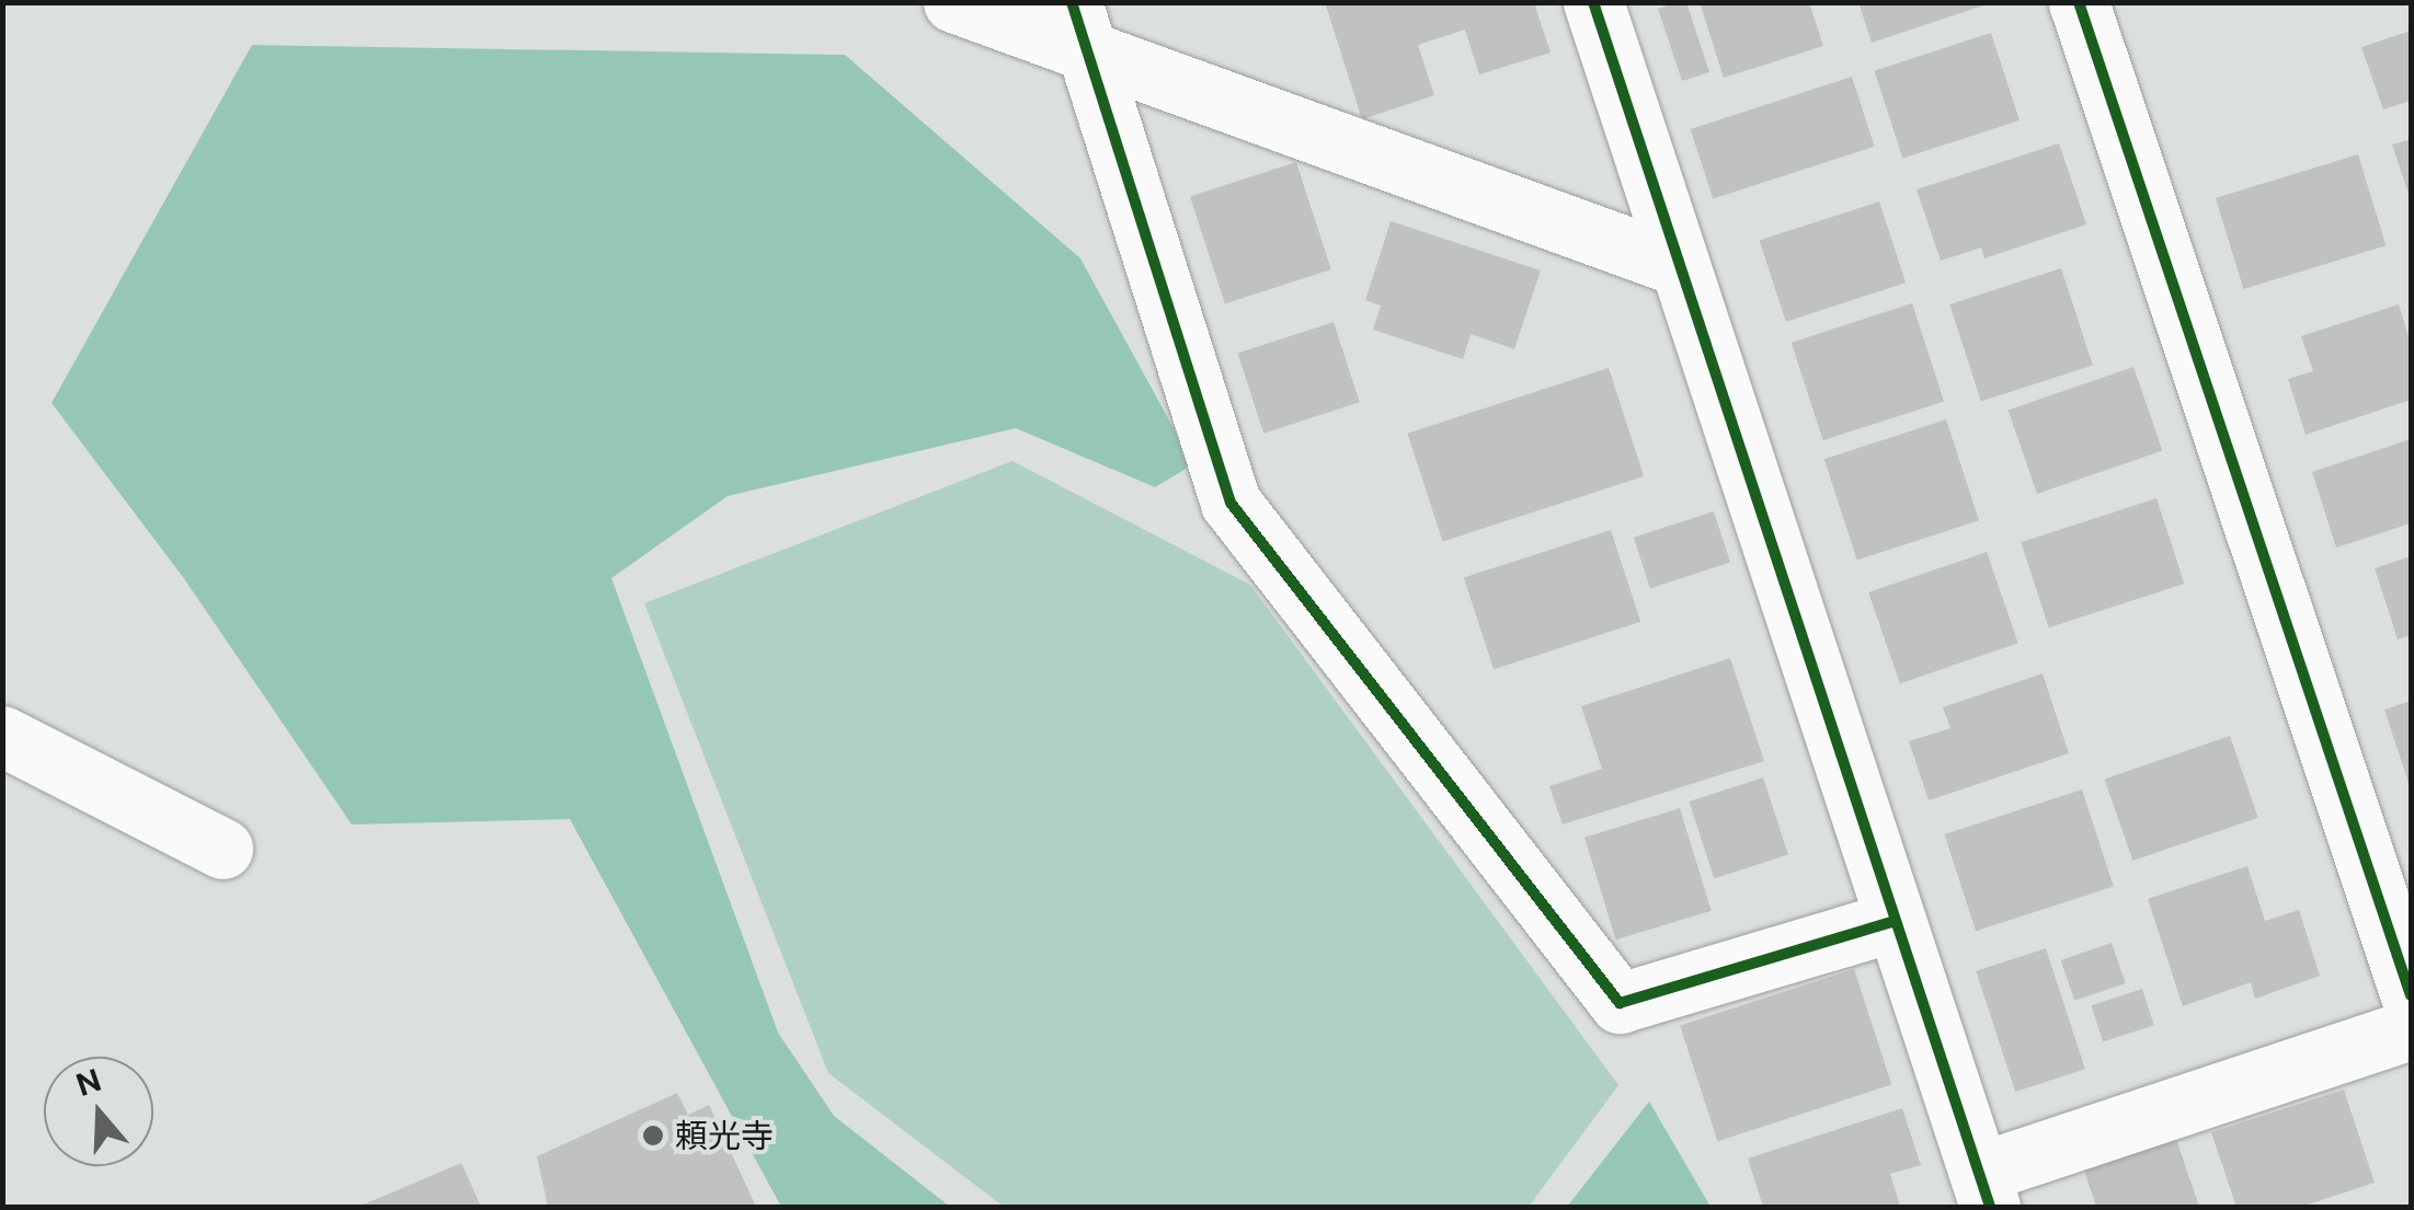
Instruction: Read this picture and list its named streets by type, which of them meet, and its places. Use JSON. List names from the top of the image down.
{
  "places": ["頼光寺"],
  "north": "top"
}
